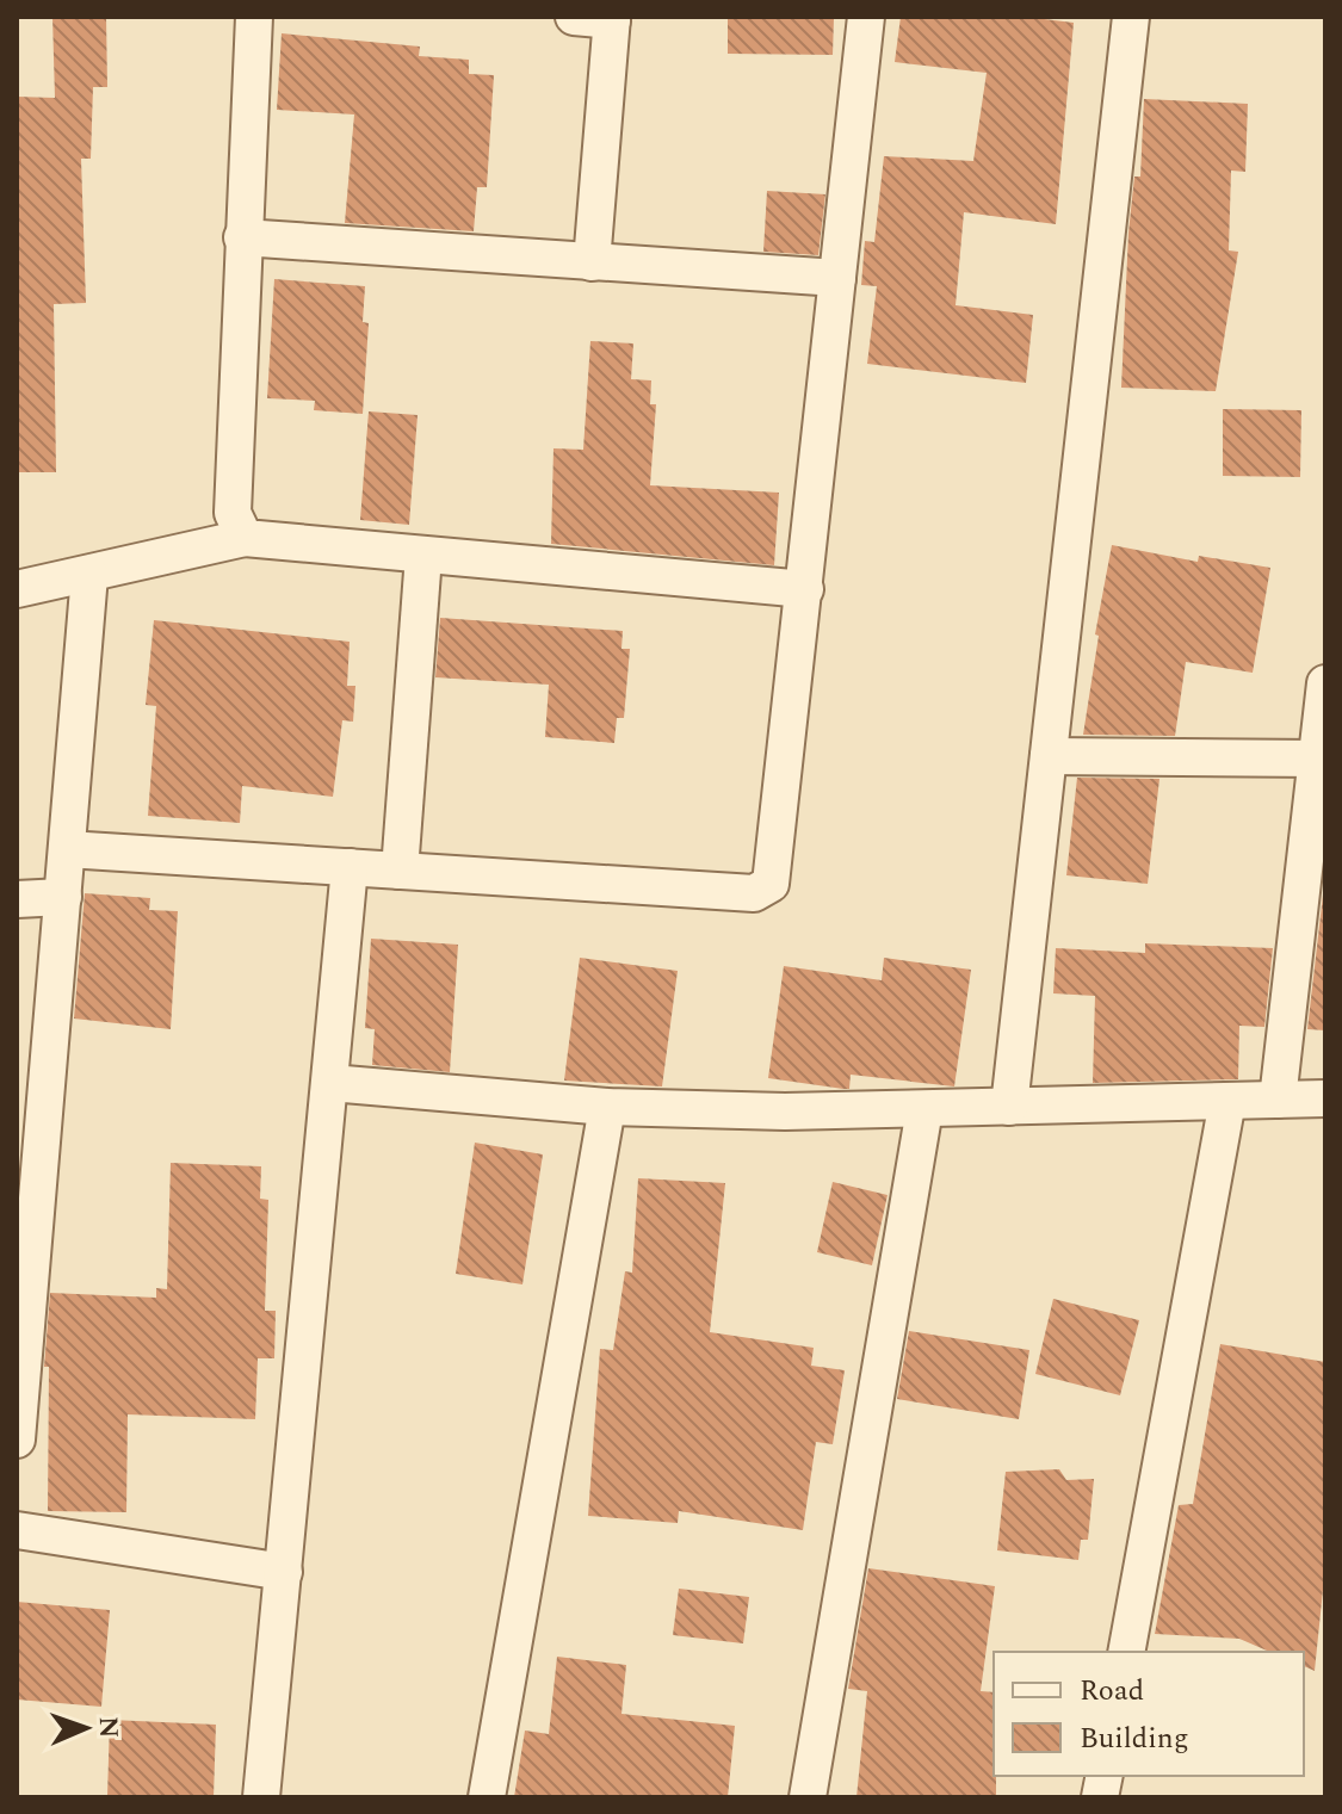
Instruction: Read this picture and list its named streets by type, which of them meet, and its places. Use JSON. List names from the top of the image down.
{
  "legend": ["Road", "Building"],
  "north": "right"
}
